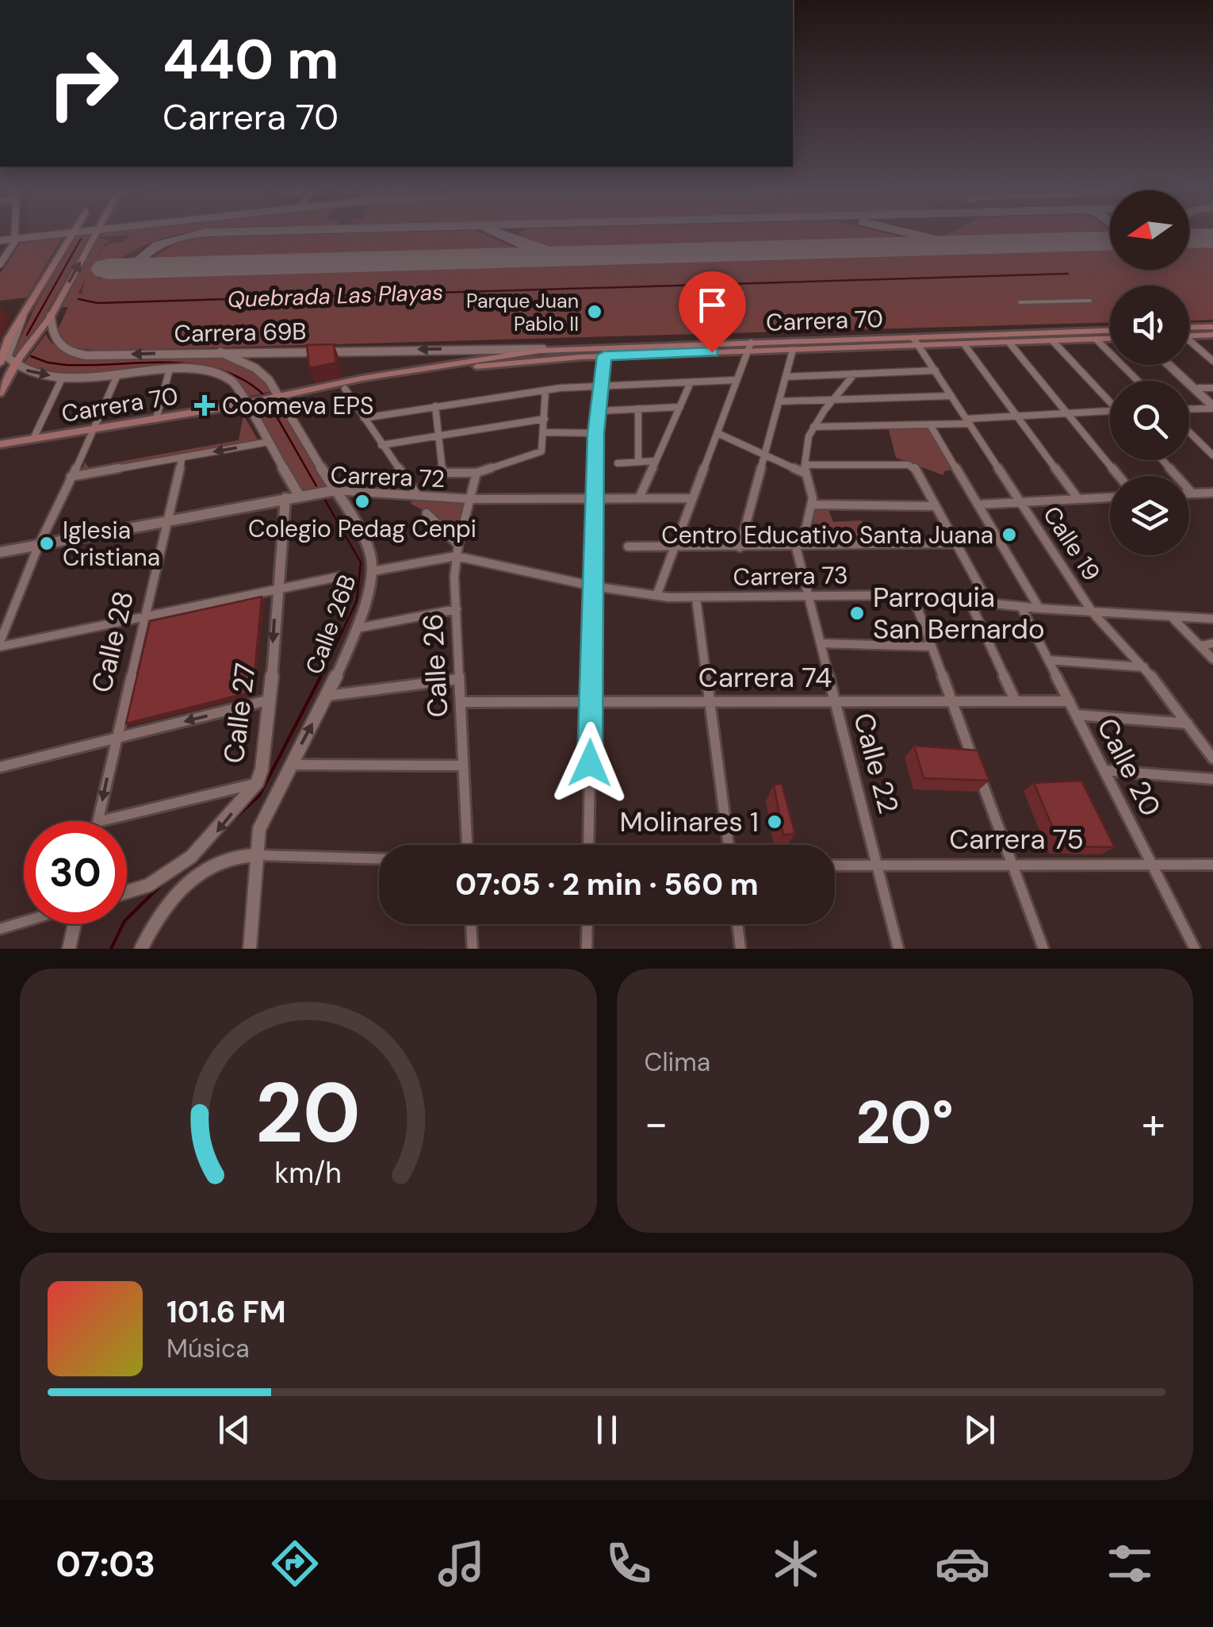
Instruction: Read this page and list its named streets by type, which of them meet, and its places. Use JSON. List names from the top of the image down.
{
  "streets": {
    "main road": ["Carrera 70"],
    "street": [
      "Carrera 69B",
      "Carrera 72",
      "Calle 19",
      "Carrera 73",
      "Calle 26B",
      "Calle 28",
      "Calle 26",
      "Carrera 74",
      "Calle 27",
      "Calle 22",
      "Calle 20",
      "Carrera 75"
    ]
  },
  "crossings": [
    ["Carrera 70", "Carrera 69B"],
    ["Carrera 70", "Calle 19"],
    ["Carrera 70", "Calle 26B"],
    ["Carrera 69B", "Calle 26B"],
    ["Carrera 72", "Calle 26B"],
    ["Carrera 72", "Calle 28"],
    ["Carrera 72", "Calle 26"],
    ["Carrera 72", "Calle 27"],
    ["Calle 19", "Carrera 73"],
    ["Carrera 73", "Calle 26B"],
    ["Carrera 73", "Calle 26"],
    ["Carrera 73", "Calle 22"],
    ["Carrera 73", "Calle 20"],
    ["Calle 26", "Carrera 74"],
    ["Carrera 74", "Calle 22"],
    ["Carrera 74", "Calle 20"],
    ["Calle 22", "Carrera 75"],
    ["Calle 20", "Carrera 75"]
  ],
  "one_way": ["Calle 27"],
  "water": ["Quebrada Las Playas"],
  "places": {
    "other": [
      "Parque Juan Pablo II",
      "Colegio Pedag Cenpi",
      "Centro Educativo Santa Juana",
      "Iglesia Cristiana",
      "Parroquia San Bernardo",
      "Molinares 1"
    ],
    "health": ["Coomeva EPS"]
  },
  "north": "left",
  "page": {
    "turn": ["440 m", "Carrera 70"],
    "limit": "30",
    "trip": "07:05 · 2 min · 560 m",
    "tile": "Clima",
    "heat": ["−", "20°", "+"],
    "song": ["101.6 FM", "Música"],
    "tabs": "07:03",
    "gauge": ["20", "km/h"]
  }
}
